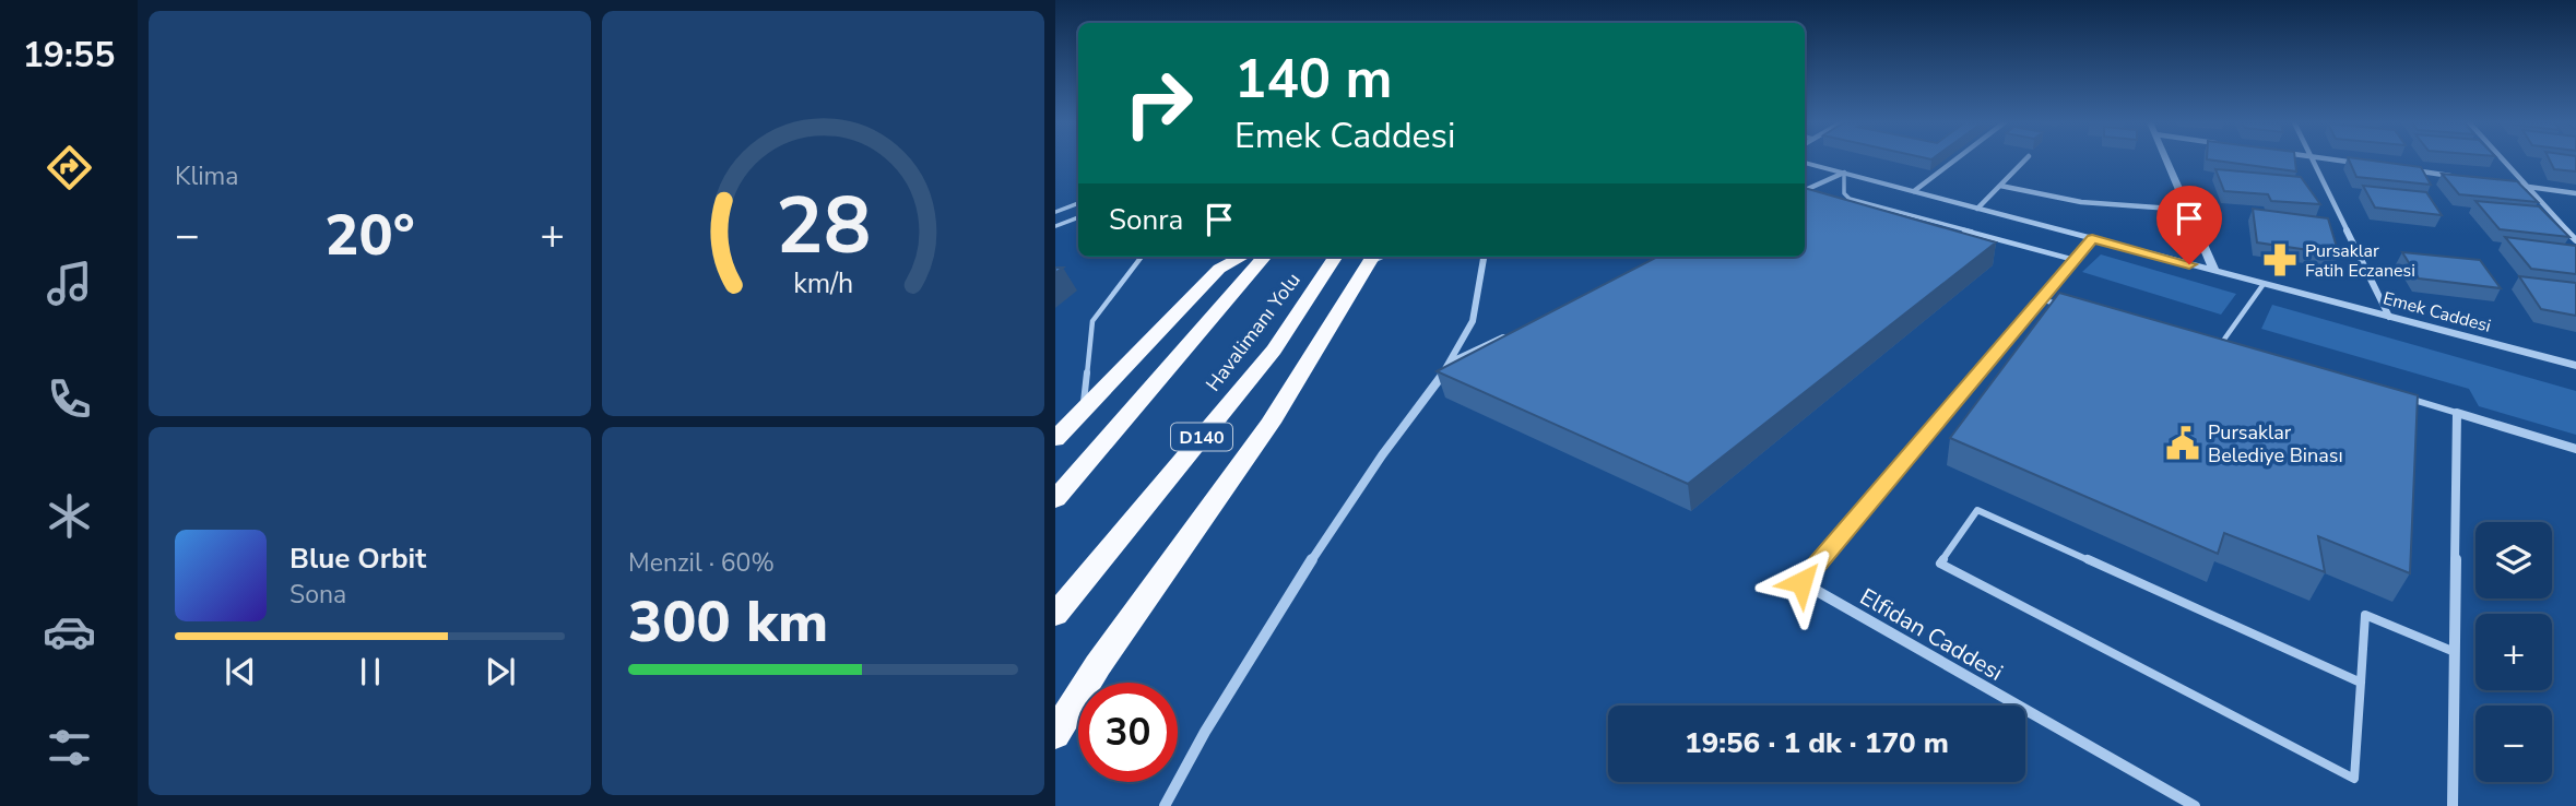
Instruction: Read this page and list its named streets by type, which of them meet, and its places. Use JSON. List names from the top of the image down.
{
  "streets": {
    "highway": ["Havalimanı Yolu", "D140"],
    "street": ["Emek Caddesi", "Elfidan Caddesi"]
  },
  "crossings": [
    ["Emek Caddesi", "Elfidan Caddesi"]
  ],
  "places": {
    "pharmacy": ["Pursaklar Fatih Eczanesi"],
    "public building": ["Pursaklar Belediye Binası"]
  },
  "page": {
    "tabs": "19:55",
    "tile": [
      "Klima",
      ["Menzil · 60%", "300 km"]
    ],
    "turn": ["140 m", "Emek Caddesi"],
    "then": "Sonra",
    "heat": ["−", "20°", "+"],
    "map_buttons": ["+", "−"],
    "song": ["Blue Orbit", "Sona"],
    "limit": "30",
    "trip": "19:56 · 1 dk · 170 m",
    "gauge": ["28", "km/h"]
  }
}
